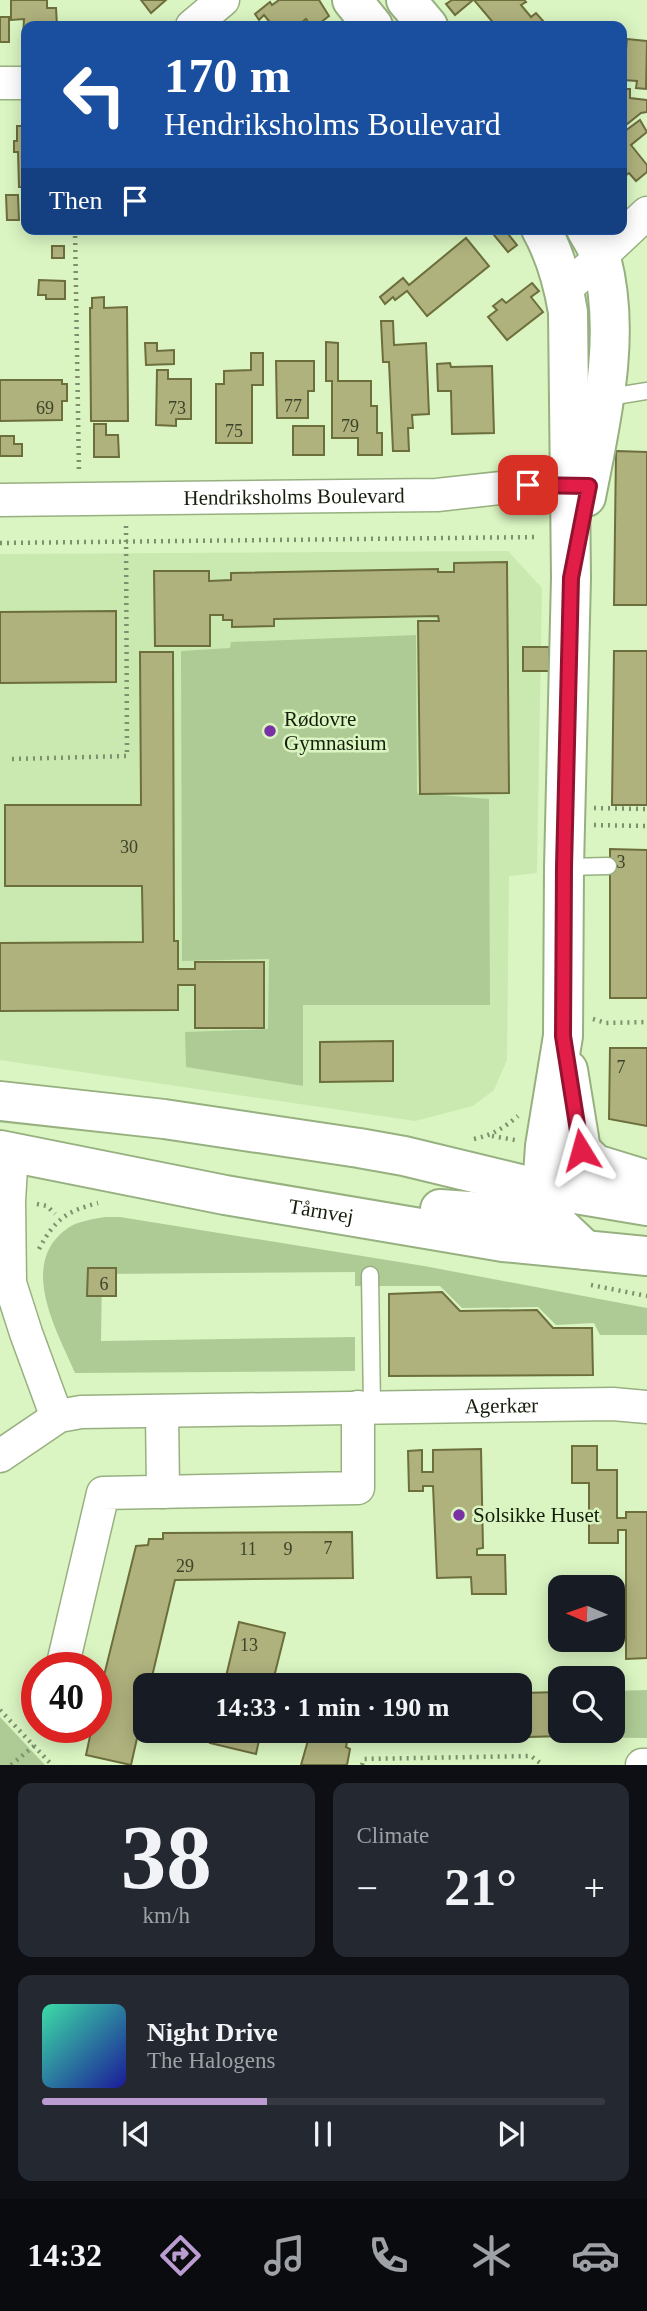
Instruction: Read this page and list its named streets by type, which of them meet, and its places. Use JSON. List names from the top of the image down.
{
  "streets": {
    "street": ["Hendriksholms Boulevard", "Tårnvej", "Agerkær"]
  },
  "places": ["Rødovre Gymnasium", "Solsikke Huset"],
  "house_numbers": [
    "77",
    "69",
    "73",
    "79",
    "75",
    "30",
    "3",
    "7",
    "6",
    "7",
    "11",
    "9",
    "29",
    "13"
  ],
  "north": "left",
  "page": {
    "turn": ["170 m", "Hendriksholms Boulevard"],
    "then": "Then",
    "limit": "40",
    "trip": "14:33 · 1 min · 190 m",
    "tile": [
      ["38", "km/h"],
      "Climate"
    ],
    "heat": ["−", "21°", "+"],
    "song": ["Night Drive", "The Halogens"],
    "tabs": "14:32"
  }
}
